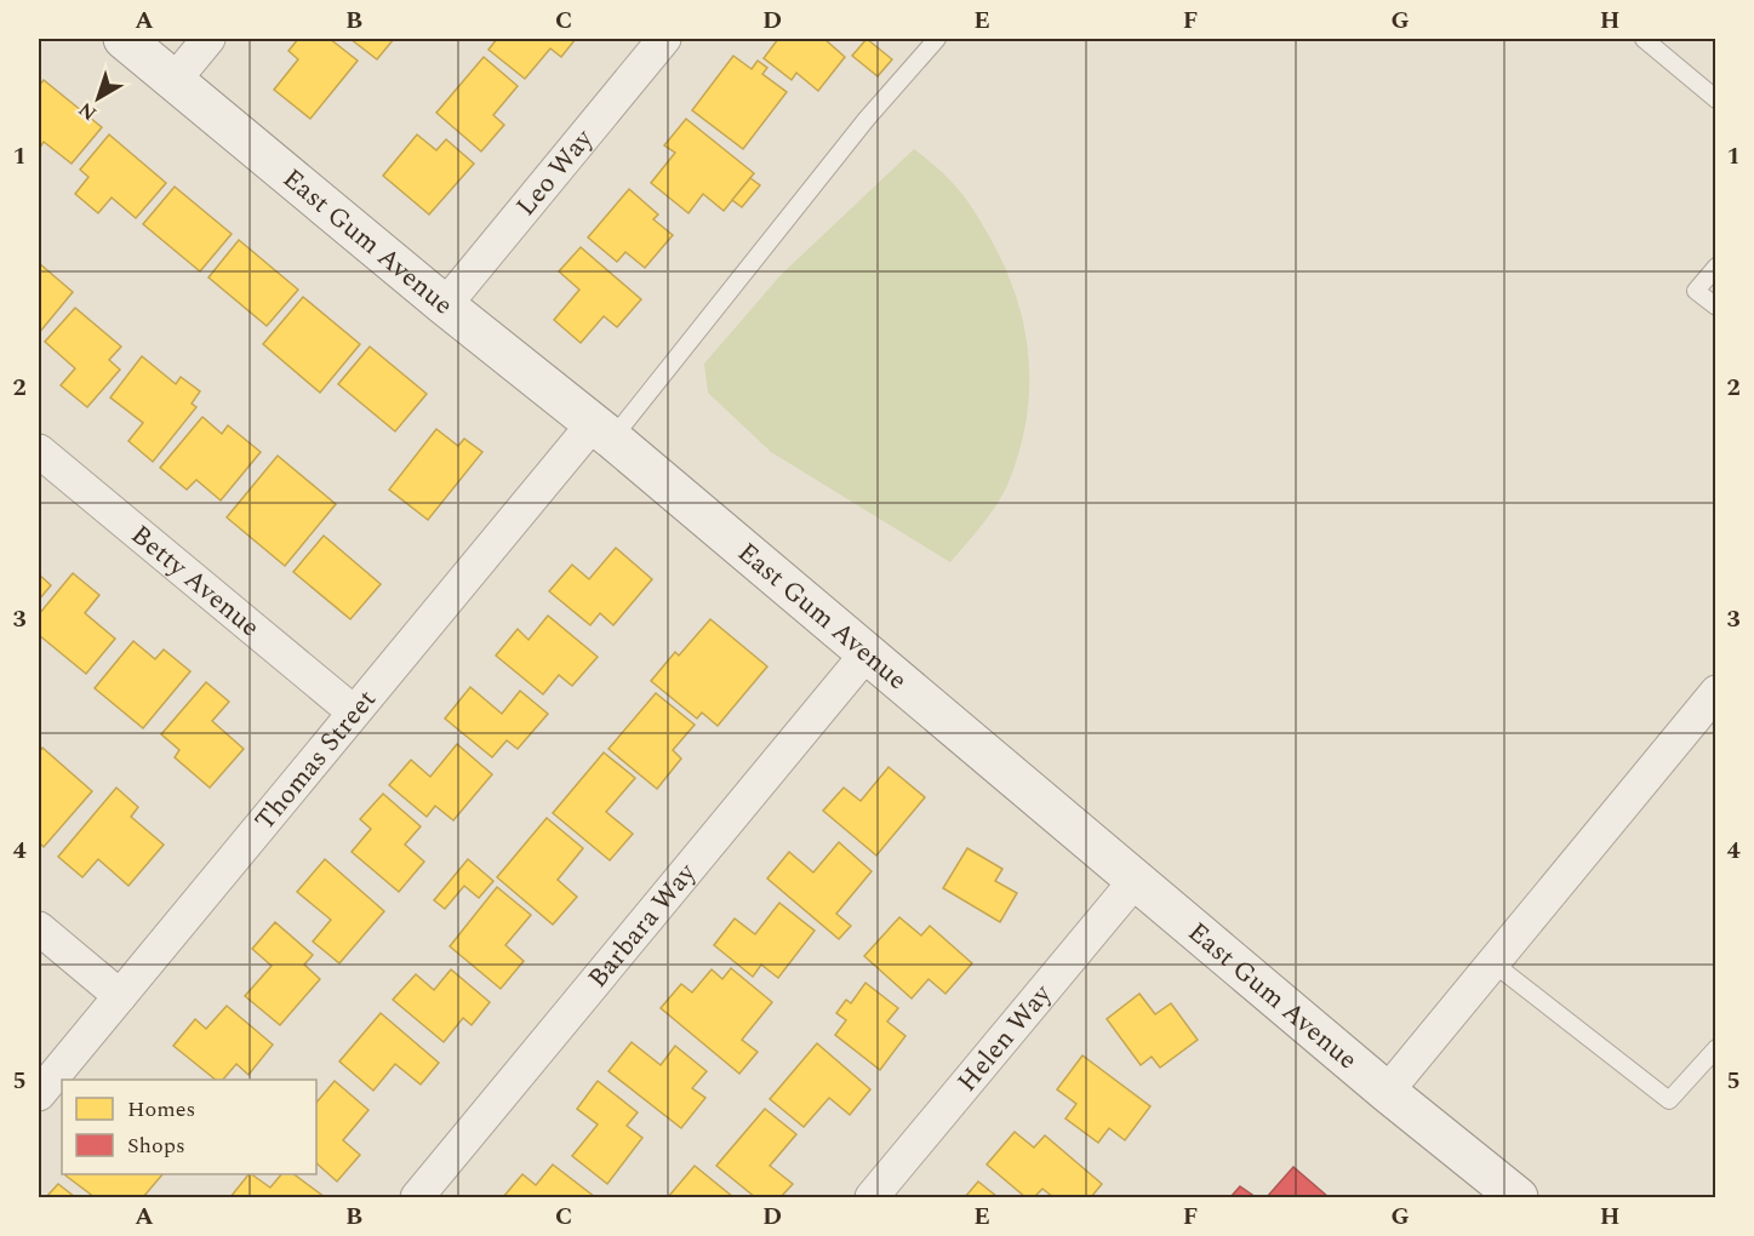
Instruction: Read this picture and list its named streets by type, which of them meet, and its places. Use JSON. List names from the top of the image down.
{
  "streets": {
    "street": [
      "Leo Way",
      "East Gum Avenue",
      "Betty Avenue",
      "Thomas Street",
      "Barbara Way",
      "Helen Way"
    ]
  },
  "crossings": [
    ["Leo Way", "East Gum Avenue"],
    ["East Gum Avenue", "Thomas Street"],
    ["East Gum Avenue", "Barbara Way"],
    ["East Gum Avenue", "Helen Way"],
    ["Betty Avenue", "Thomas Street"]
  ],
  "legend": ["Homes", "Shops"],
  "north": "bottom left",
  "grid": {
    "columns": [
      "A",
      "B",
      "C",
      "D",
      "E",
      "F",
      "G",
      "H"
    ],
    "rows": [
      "1",
      "2",
      "3",
      "4",
      "5"
    ]
  }
}
